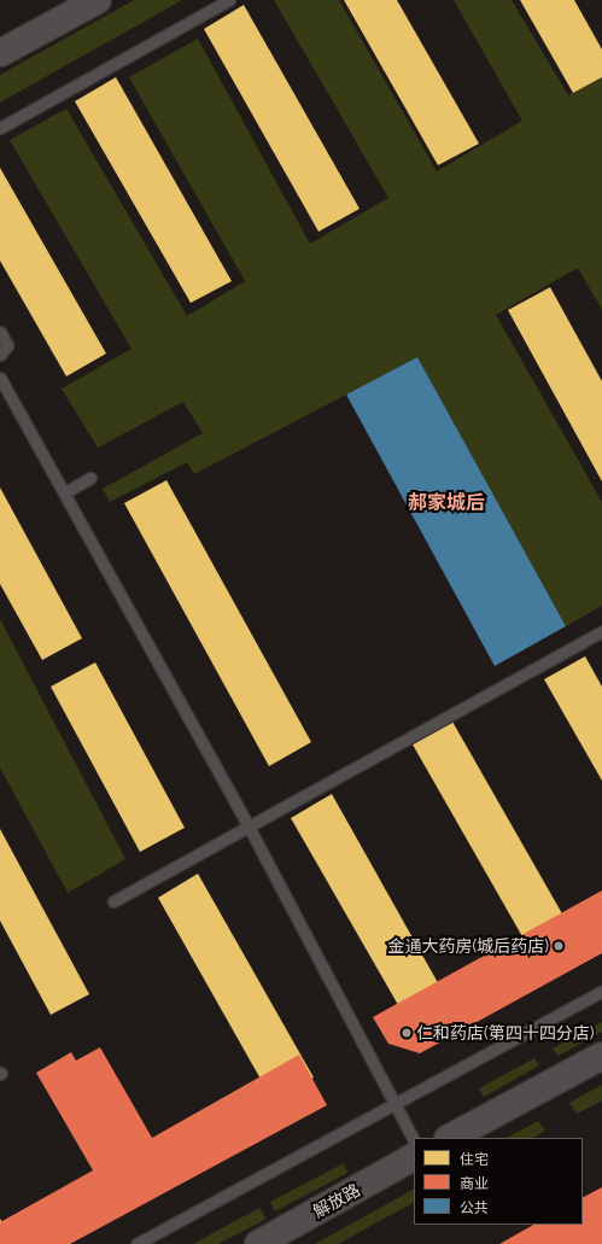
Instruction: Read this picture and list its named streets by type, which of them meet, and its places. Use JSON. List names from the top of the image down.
{
  "streets": {
    "street": ["解放路"]
  },
  "districts": ["郝家城后"],
  "places": ["金通大药房(城后药店)", "仁和药店(第四十四分店)"],
  "legend": ["住宅", "商业", "公共"]
}
